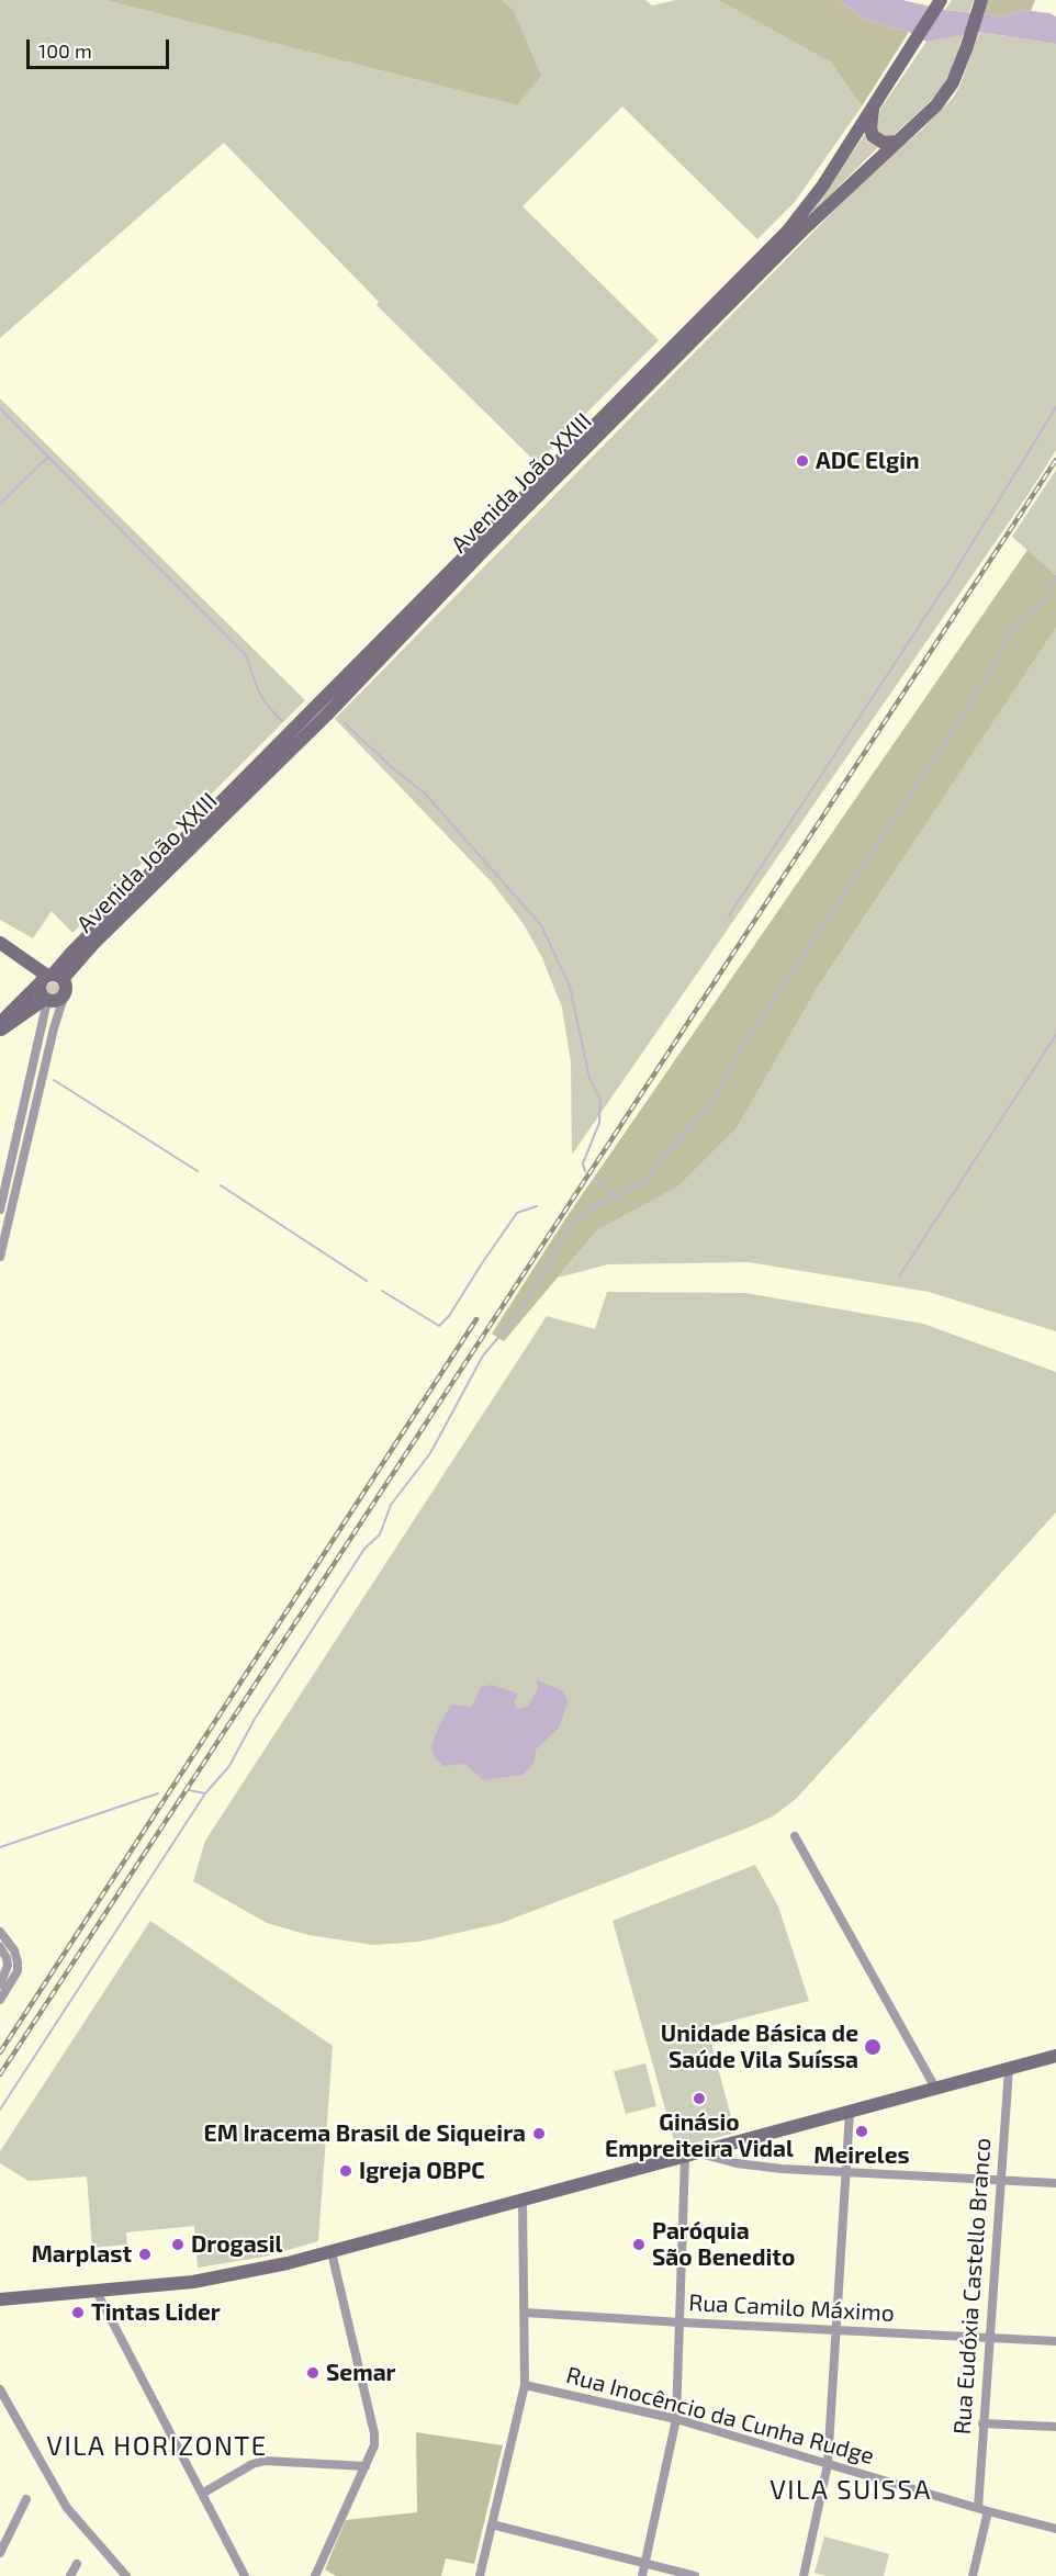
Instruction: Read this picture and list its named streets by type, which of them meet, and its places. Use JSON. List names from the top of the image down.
{
  "streets": {
    "main road": ["Avenida João XXIII"],
    "street": ["Rua Eudóxia Castello Branco", "Rua Camilo Máximo", "Rua Inocêncio da Cunha Rudge"]
  },
  "crossings": [
    ["Rua Eudóxia Castello Branco", "Rua Camilo Máximo"],
    ["Rua Eudóxia Castello Branco", "Rua Inocêncio da Cunha Rudge"]
  ],
  "districts": ["VILA HORIZONTE", "VILA SUISSA"],
  "places": [
    "ADC Elgin",
    "Unidade Básica de Saúde Vila Suíssa",
    "Ginásio Empreiteira Vidal",
    "Meireles",
    "EM Iracema Brasil de Siqueira",
    "Igreja OBPC",
    "Drogasil",
    "Paróquia São Benedito",
    "Marplast",
    "Tintas Lider",
    "Semar"
  ],
  "scale_bar": "100 m"
}
